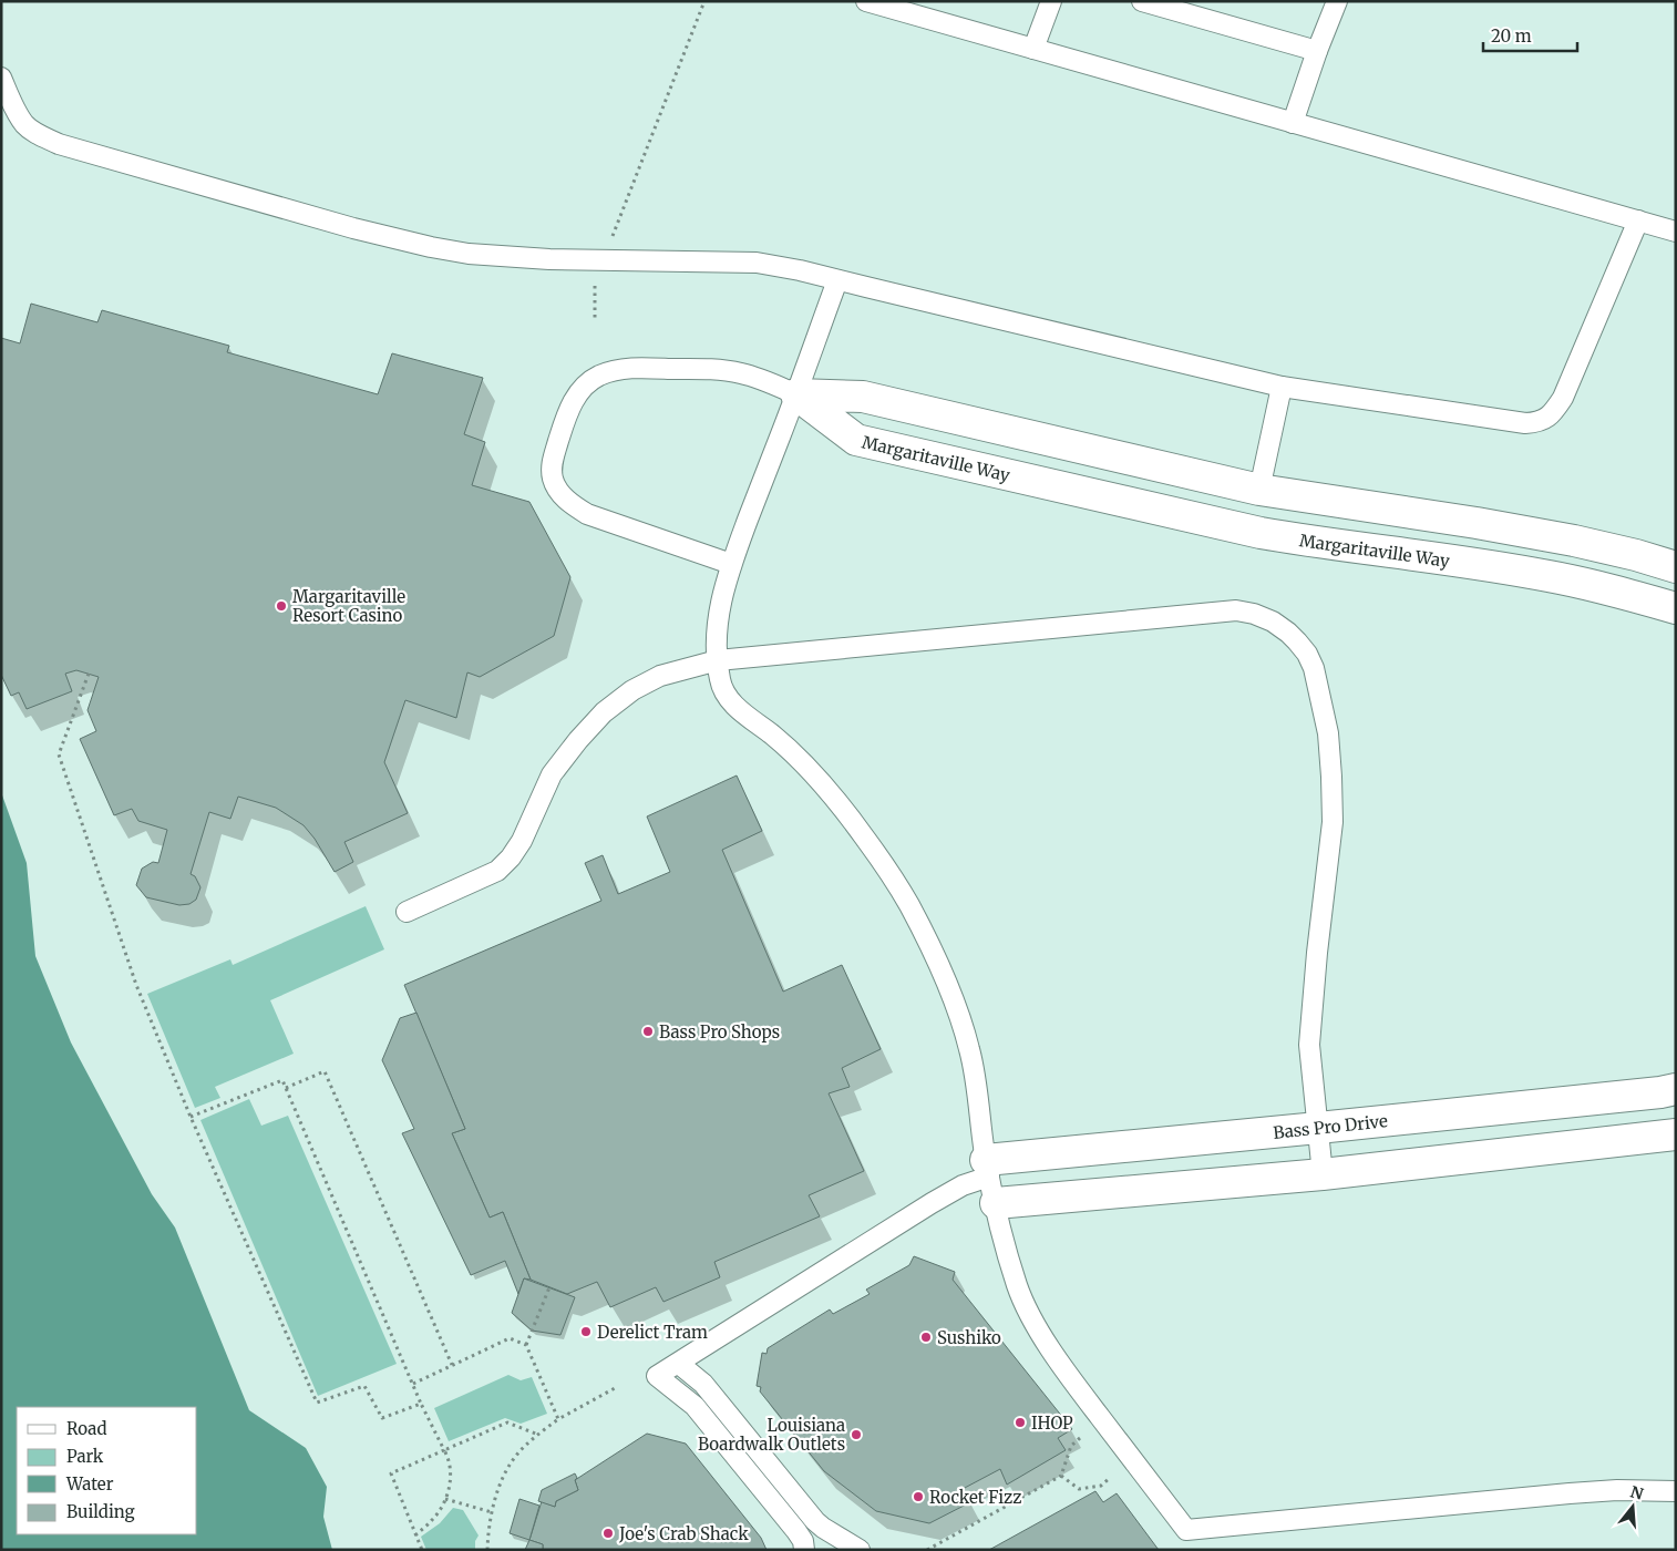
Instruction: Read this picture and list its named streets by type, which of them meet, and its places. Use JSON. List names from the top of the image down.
{
  "streets": {
    "street": ["Margaritaville Way", "Bass Pro Drive"]
  },
  "places": [
    "Margaritaville Resort Casino",
    "Bass Pro Shops",
    "Derelict Tram",
    "Sushiko",
    "IHOP",
    "Louisiana Boardwalk Outlets",
    "Rocket Fizz",
    "Joe's Crab Shack"
  ],
  "legend": [
    "Road",
    "Park",
    "Water",
    "Building"
  ],
  "scale_bar": "20 m",
  "north": "top"
}
